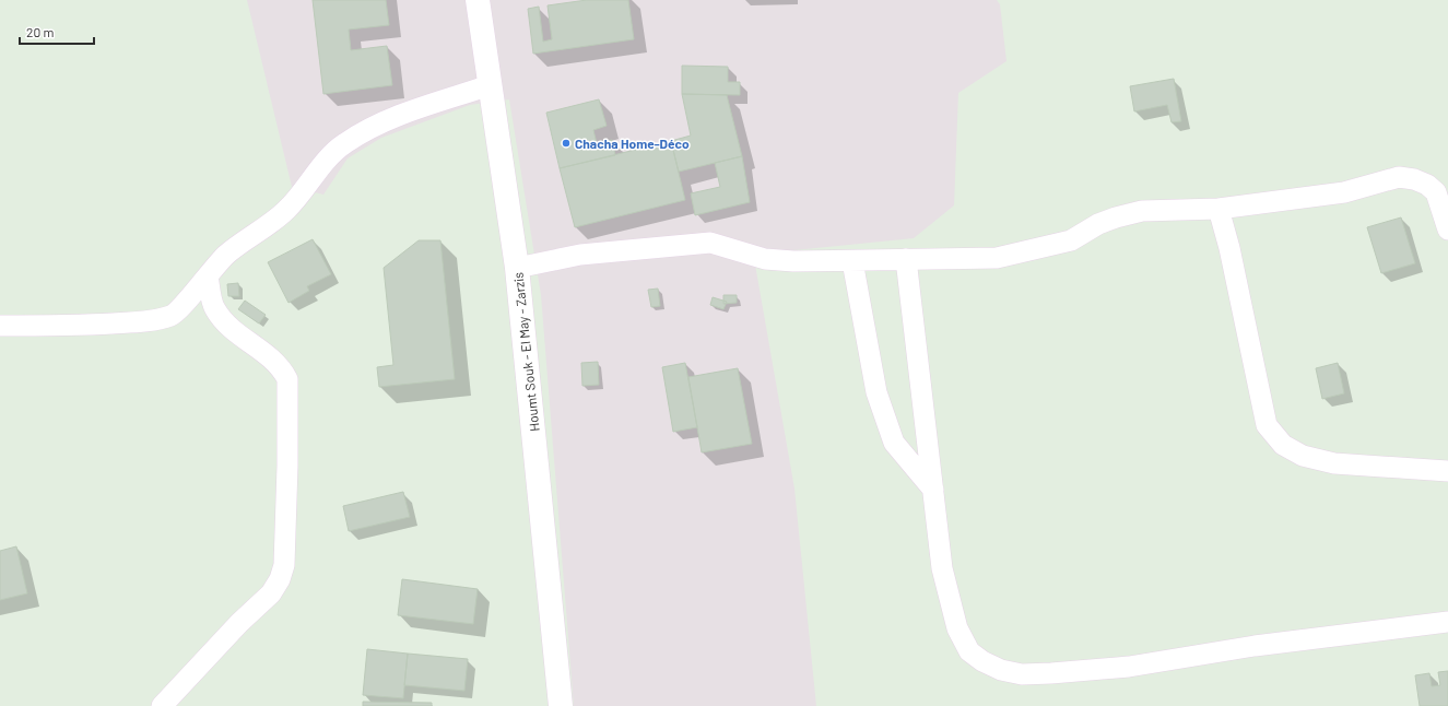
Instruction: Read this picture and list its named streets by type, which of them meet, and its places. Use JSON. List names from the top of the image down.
{
  "streets": {
    "main road": ["Houmt Souk - El May - Zarzis"]
  },
  "places": ["Chacha Home-Déco"],
  "scale_bar": "20 m"
}
